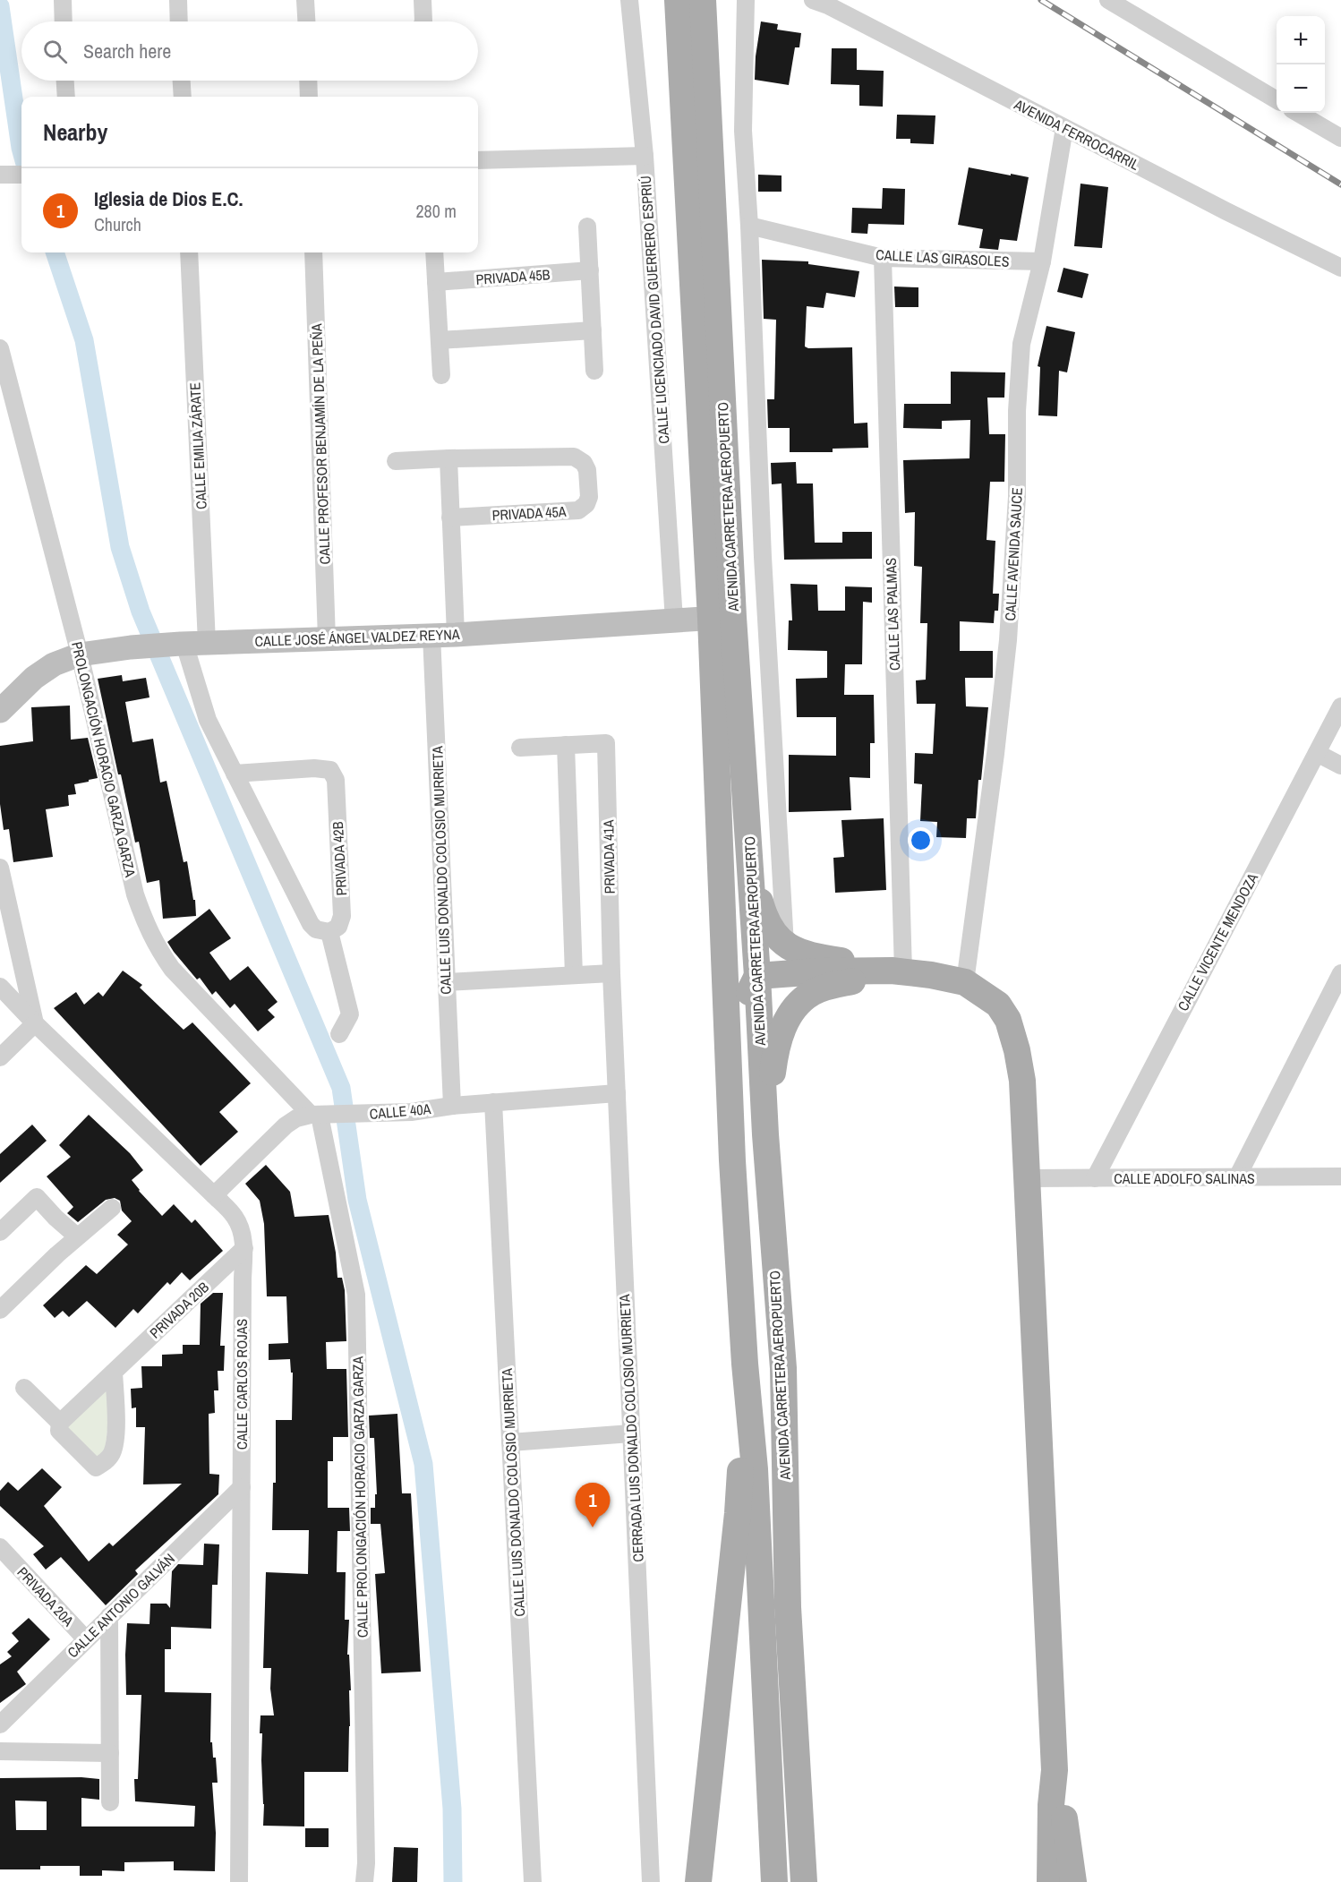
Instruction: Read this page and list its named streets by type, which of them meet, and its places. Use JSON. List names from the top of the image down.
{
  "streets": {
    "main road": ["AVENIDA CARRETERA AEROPUERTO"],
    "street": [
      "AVENIDA FERROCARRIL",
      "CALLE LAS GIRASOLES",
      "PRIVADA 45B",
      "CALLE LICENCIADO DAVID GUERRERO ESPRIÚ",
      "CALLE PROFESOR BENJAMÍN DE LA PEÑA",
      "CALLE EMILIA ZÁRATE",
      "PRIVADA 45A",
      "CALLE AVENIDA SAUCE",
      "CALLE LAS PALMAS",
      "CALLE JOSÉ ÁNGEL VALDEZ REYNA",
      "PROLONGACIÓN HORACIO GARZA GARZA",
      "PRIVADA 41A",
      "PRIVADA 42B",
      "CALLE LUIS DONALDO COLOSIO MURRIETA",
      "CALLE VICENTE MENDOZA",
      "CALLE 40A",
      "CALLE ADOLFO SALINAS",
      "PRIVADA 20B",
      "CALLE CARLOS ROJAS",
      "CERRADA LUIS DONALDO COLOSIO MURRIETA",
      "CALLE PROLONGACIÓN HORACIO GARZA GARZA",
      "PRIVADA 20A",
      "CALLE ANTONIO GALVÁN"
    ]
  },
  "crossings": [
    ["AVENIDA FERROCARRIL", "CALLE AVENIDA SAUCE"],
    ["CALLE LAS GIRASOLES", "CALLE AVENIDA SAUCE"],
    ["CALLE LAS GIRASOLES", "CALLE LAS PALMAS"],
    ["CALLE LICENCIADO DAVID GUERRERO ESPRIÚ", "CALLE JOSÉ ÁNGEL VALDEZ REYNA"],
    ["CALLE PROFESOR BENJAMÍN DE LA PEÑA", "CALLE JOSÉ ÁNGEL VALDEZ REYNA"],
    ["CALLE EMILIA ZÁRATE", "CALLE JOSÉ ÁNGEL VALDEZ REYNA"],
    ["CALLE EMILIA ZÁRATE", "PRIVADA 42B"],
    ["AVENIDA CARRETERA AEROPUERTO", "CALLE JOSÉ ÁNGEL VALDEZ REYNA"],
    ["CALLE JOSÉ ÁNGEL VALDEZ REYNA", "PROLONGACIÓN HORACIO GARZA GARZA"],
    ["CALLE JOSÉ ÁNGEL VALDEZ REYNA", "CALLE LUIS DONALDO COLOSIO MURRIETA"],
    ["PROLONGACIÓN HORACIO GARZA GARZA", "CALLE 40A"],
    ["PROLONGACIÓN HORACIO GARZA GARZA", "CALLE PROLONGACIÓN HORACIO GARZA GARZA"],
    ["PRIVADA 41A", "CERRADA LUIS DONALDO COLOSIO MURRIETA"],
    ["CALLE LUIS DONALDO COLOSIO MURRIETA", "CALLE 40A"],
    ["CALLE VICENTE MENDOZA", "CALLE ADOLFO SALINAS"],
    ["CALLE 40A", "CALLE CARLOS ROJAS"],
    ["CALLE 40A", "CERRADA LUIS DONALDO COLOSIO MURRIETA"],
    ["CALLE 40A", "CALLE PROLONGACIÓN HORACIO GARZA GARZA"],
    ["PRIVADA 20B", "CALLE CARLOS ROJAS"],
    ["CALLE CARLOS ROJAS", "CALLE ANTONIO GALVÁN"],
    ["PRIVADA 20A", "CALLE ANTONIO GALVÁN"]
  ],
  "page": {
    "map_buttons": ["+", "−"],
    "search": "Search here",
    "heading": "Nearby",
    "list": [
      {
        "mark": "1",
        "name": "Iglesia de Dios E.C.",
        "note": "Church",
        "value": "280 m"
      }
    ],
    "pins": "1"
  }
}
